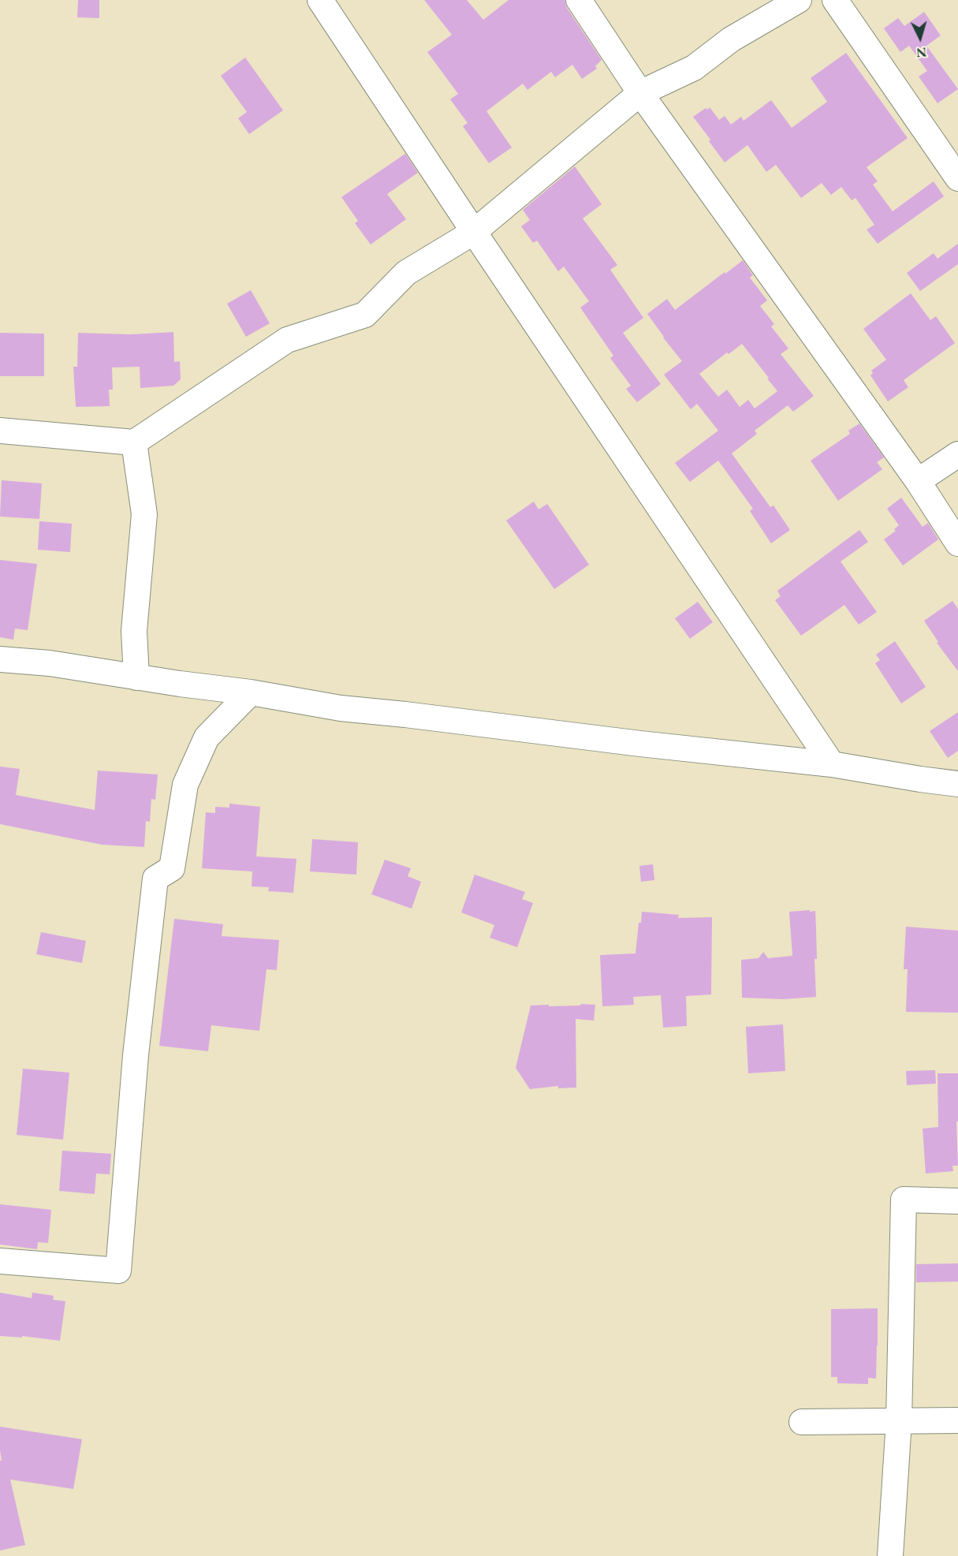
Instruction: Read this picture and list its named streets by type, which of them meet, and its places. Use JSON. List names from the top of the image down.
{
  "north": "bottom"
}
